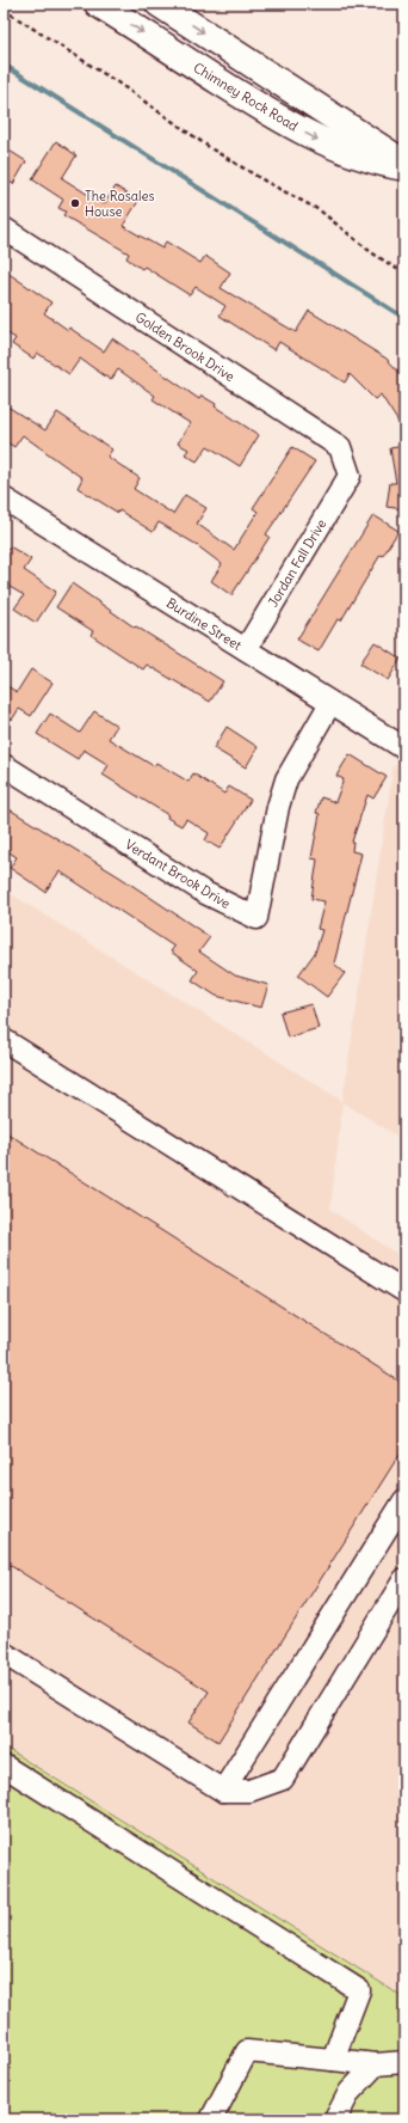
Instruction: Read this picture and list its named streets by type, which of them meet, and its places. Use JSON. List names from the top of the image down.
{
  "streets": {
    "highway": ["Chimney Rock Road"],
    "street": [
      "Golden Brook Drive",
      "Jordan Fall Drive",
      "Burdine Street",
      "Verdant Brook Drive"
    ]
  },
  "crossings": [
    ["Golden Brook Drive", "Jordan Fall Drive"],
    ["Jordan Fall Drive", "Burdine Street"],
    ["Burdine Street", "Verdant Brook Drive"]
  ],
  "places": ["The Rosales House"]
}
